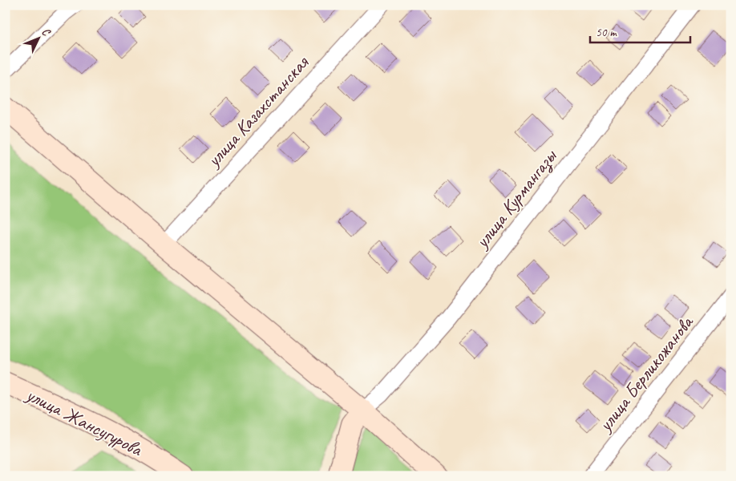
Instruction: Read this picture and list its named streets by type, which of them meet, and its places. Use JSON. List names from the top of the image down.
{
  "streets": {
    "main road": ["улица Жансугурова"],
    "street": ["улица Казахстанская", "улица Курмангазы", "улица Берликожанова"]
  },
  "scale_bar": "50 m",
  "north": "top right"
}
